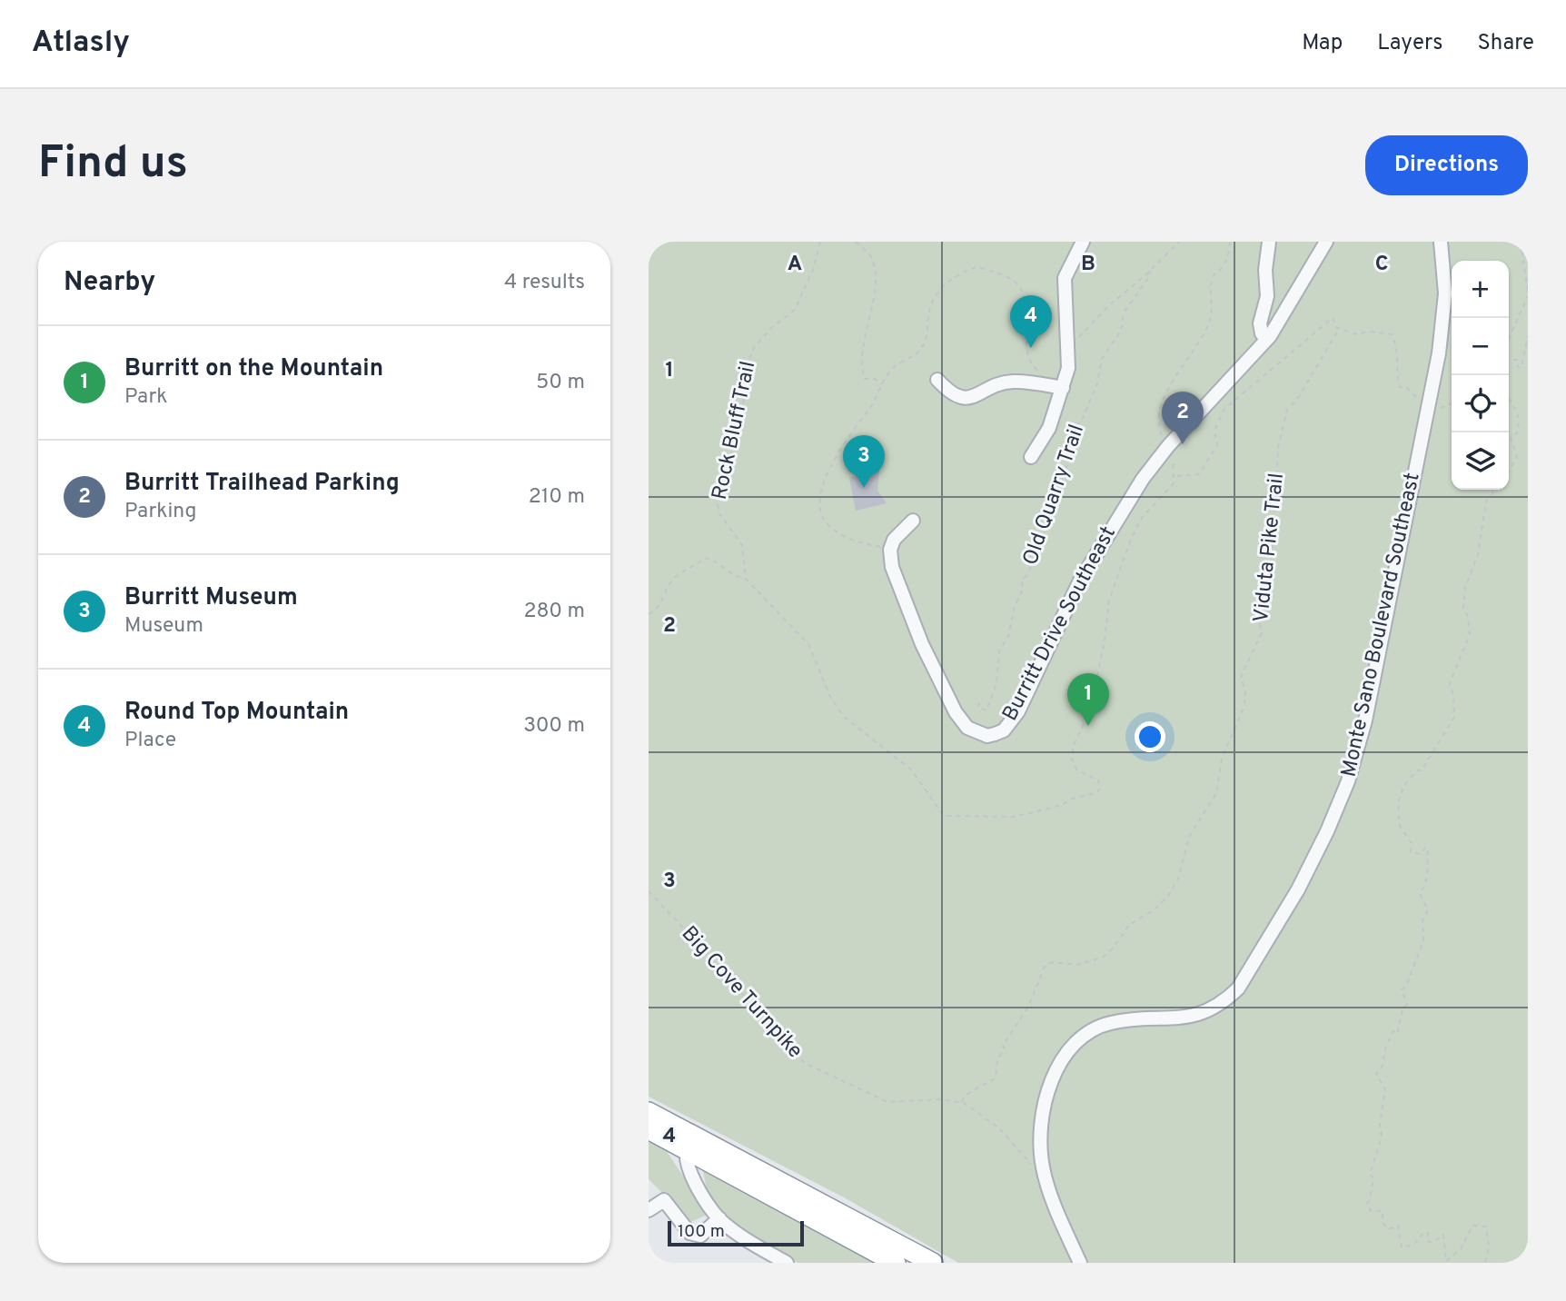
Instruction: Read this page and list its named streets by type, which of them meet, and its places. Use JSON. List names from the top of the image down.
{
  "streets": {
    "street": ["Burritt Drive Southeast", "Monte Sano Boulevard Southeast"],
    "path": [
      "Rock Bluff Trail",
      "Old Quarry Trail",
      "Viduta Pike Trail",
      "Big Cove Turnpike"
    ]
  },
  "crossings": [
    ["Viduta Pike Trail", "Big Cove Turnpike"],
    ["Monte Sano Boulevard Southeast", "Big Cove Turnpike"]
  ],
  "scale_bar": "100 m",
  "page": {
    "header": "Atlasly",
    "nav": ["Map", "Layers", "Share"],
    "buttons": "Directions",
    "title": "Find us",
    "heading": ["Nearby", "4 results"],
    "map_buttons": ["+", "−"],
    "pins": [
      "4",
      "2",
      "3",
      "1"
    ],
    "list": [
      {
        "mark": "1",
        "name": "Burritt on the Mountain",
        "note": "Park",
        "value": "50 m"
      },
      {
        "mark": "2",
        "name": "Burritt Trailhead Parking",
        "note": "Parking",
        "value": "210 m"
      },
      {
        "mark": "3",
        "name": "Burritt Museum",
        "note": "Museum",
        "value": "280 m"
      },
      {
        "mark": "4",
        "name": "Round Top Mountain",
        "note": "Place",
        "value": "300 m"
      }
    ],
    "scale": "100 m"
  },
  "grid": {
    "columns": ["A", "B", "C"],
    "rows": [
      "1",
      "2",
      "3",
      "4"
    ]
  }
}
